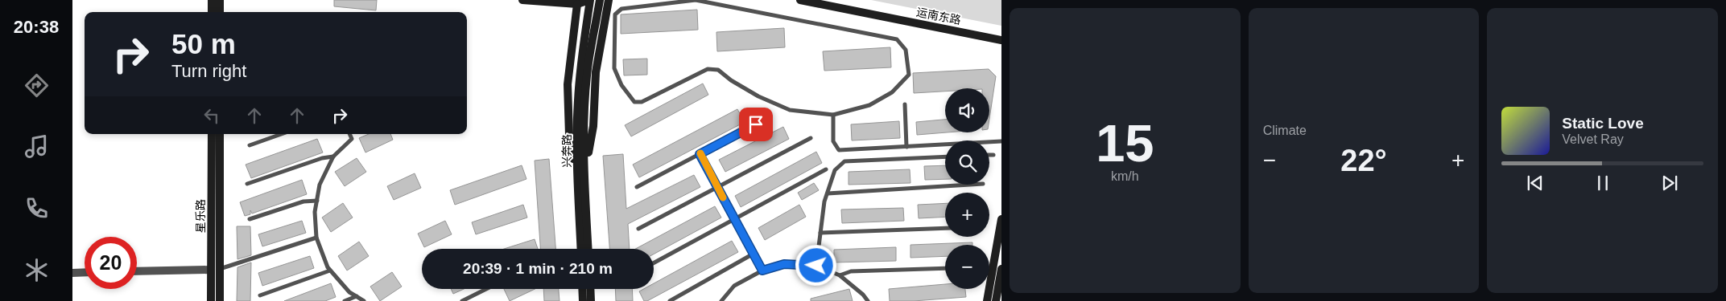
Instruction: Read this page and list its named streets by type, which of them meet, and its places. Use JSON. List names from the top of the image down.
{
  "streets": {
    "main road": ["运南东路", "兴奔路", "星乐路"]
  },
  "page": {
    "tabs": "20:38",
    "tile": [
      ["15", "km/h"],
      "Climate"
    ],
    "turn": ["50 m", "Turn right"],
    "map_buttons": ["+", "−"],
    "song": ["Static Love", "Velvet Ray"],
    "heat": ["−", "22°", "+"],
    "limit": "20",
    "trip": "20:39 · 1 min · 210 m"
  }
}
